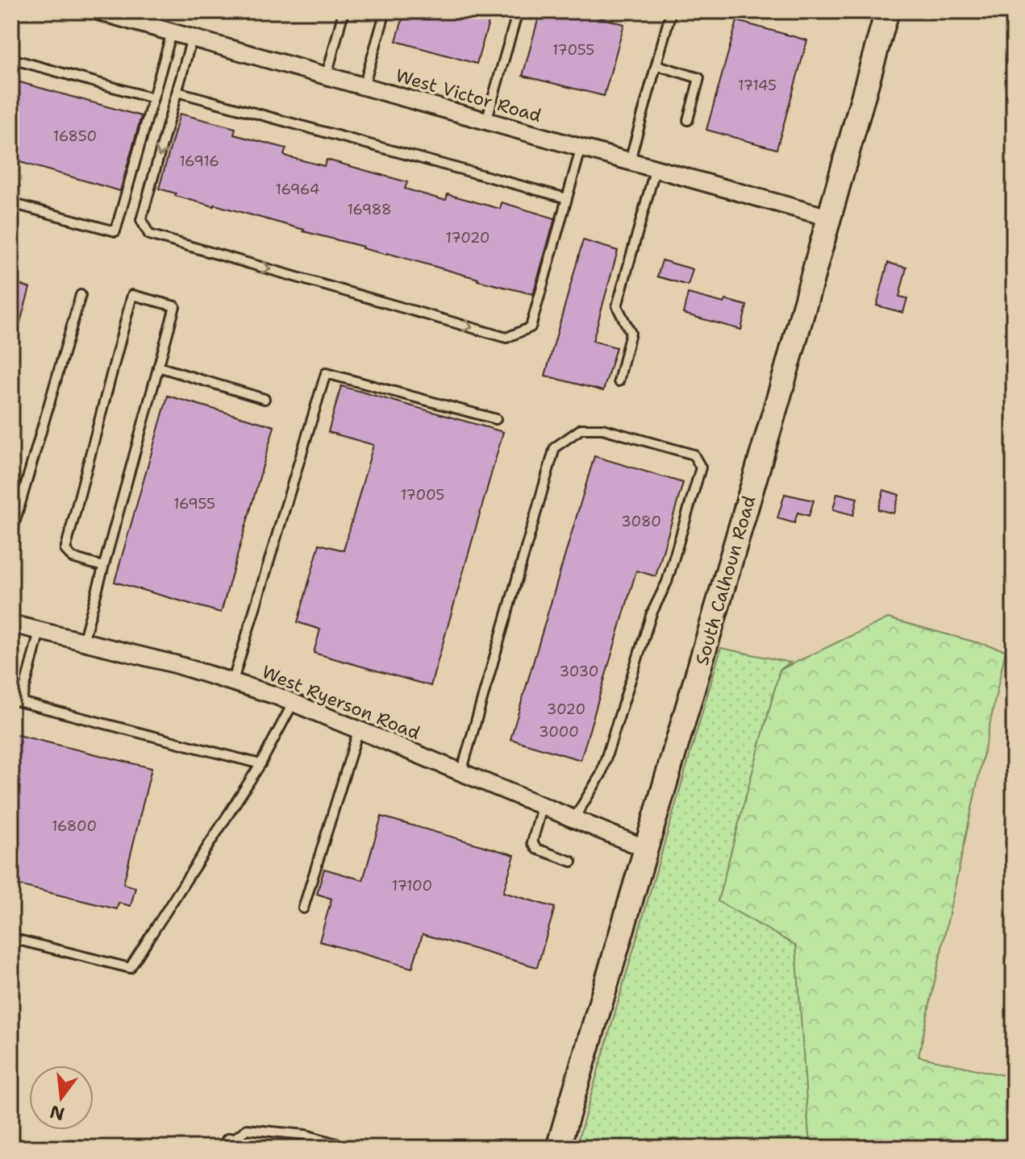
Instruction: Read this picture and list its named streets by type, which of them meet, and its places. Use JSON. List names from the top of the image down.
{
  "streets": {
    "street": ["West Victor Road", "South Calhoun Road", "West Ryerson Road"]
  },
  "crossings": [
    ["West Victor Road", "South Calhoun Road"],
    ["South Calhoun Road", "West Ryerson Road"]
  ],
  "house_numbers": [
    "17055",
    "17145",
    "16850",
    "16916",
    "16964",
    "16988",
    "17020",
    "17005",
    "16955",
    "3080",
    "3030",
    "3020",
    "3000",
    "16800",
    "17100"
  ],
  "north": "bottom"
}
